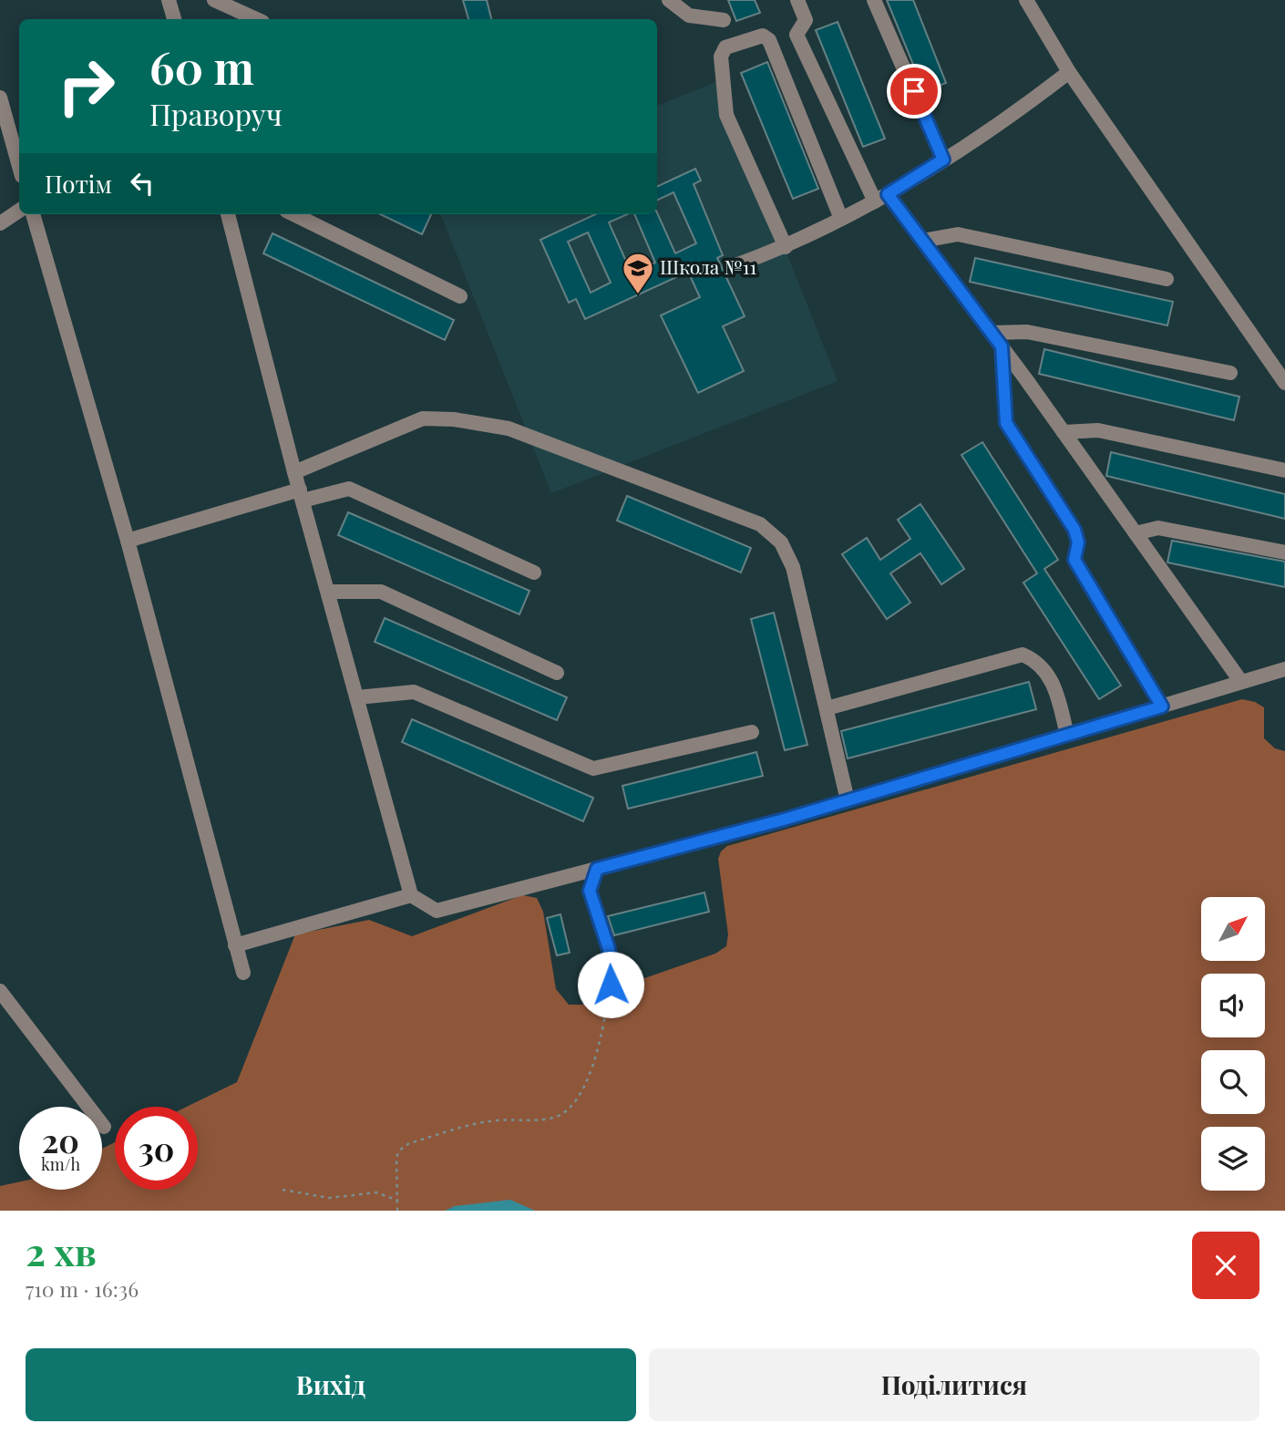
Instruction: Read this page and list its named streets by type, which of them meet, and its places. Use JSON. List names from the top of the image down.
{
  "places": {
    "school or university": ["Школа №11"]
  },
  "north": "top right",
  "page": {
    "turn": ["60 m", "Праворуч"],
    "then": "Потім",
    "speed": "20 km/h",
    "limit": "30",
    "heading": ["2 хв", "710 m · 16:36"],
    "buttons": ["Вихід", "Поділитися"]
  }
}
